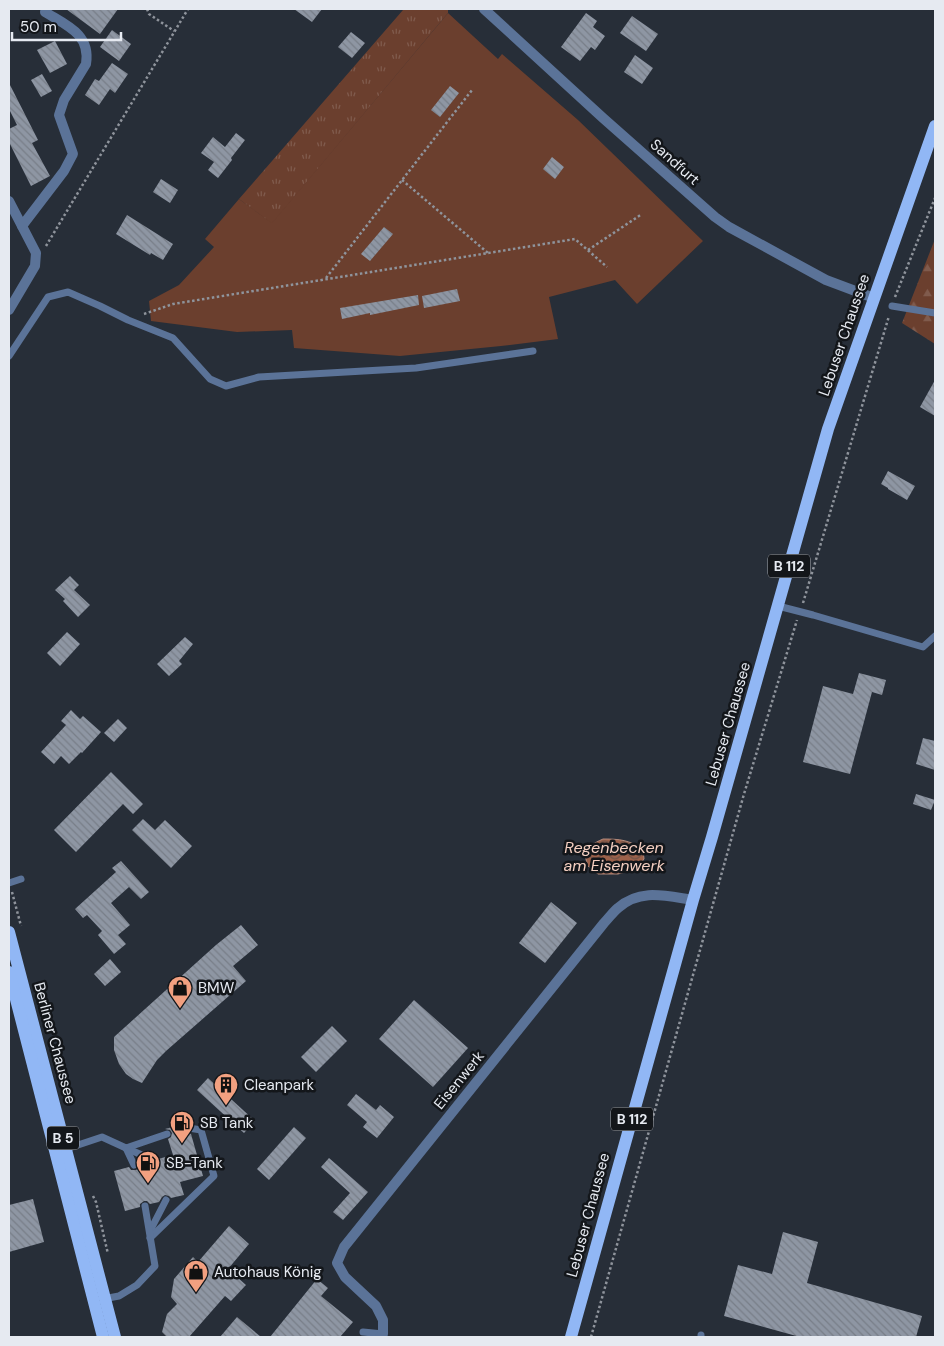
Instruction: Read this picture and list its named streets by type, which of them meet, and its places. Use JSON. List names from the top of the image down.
{
  "streets": {
    "main road": [
      "Lebuser Chaussee",
      "B 112",
      "Berliner Chaussee",
      "B 5"
    ],
    "street": ["Sandfurt", "Eisenwerk"]
  },
  "crossings": [
    ["Sandfurt", "Lebuser Chaussee"],
    ["Lebuser Chaussee", "Eisenwerk"]
  ],
  "water": ["Regenbecken am Eisenwerk"],
  "places": {
    "shop": ["BMW", "Autohaus König"],
    "building": ["Cleanpark"],
    "fuel station": ["SB Tank", "SB-Tank"]
  },
  "scale_bar": "50 m"
}
